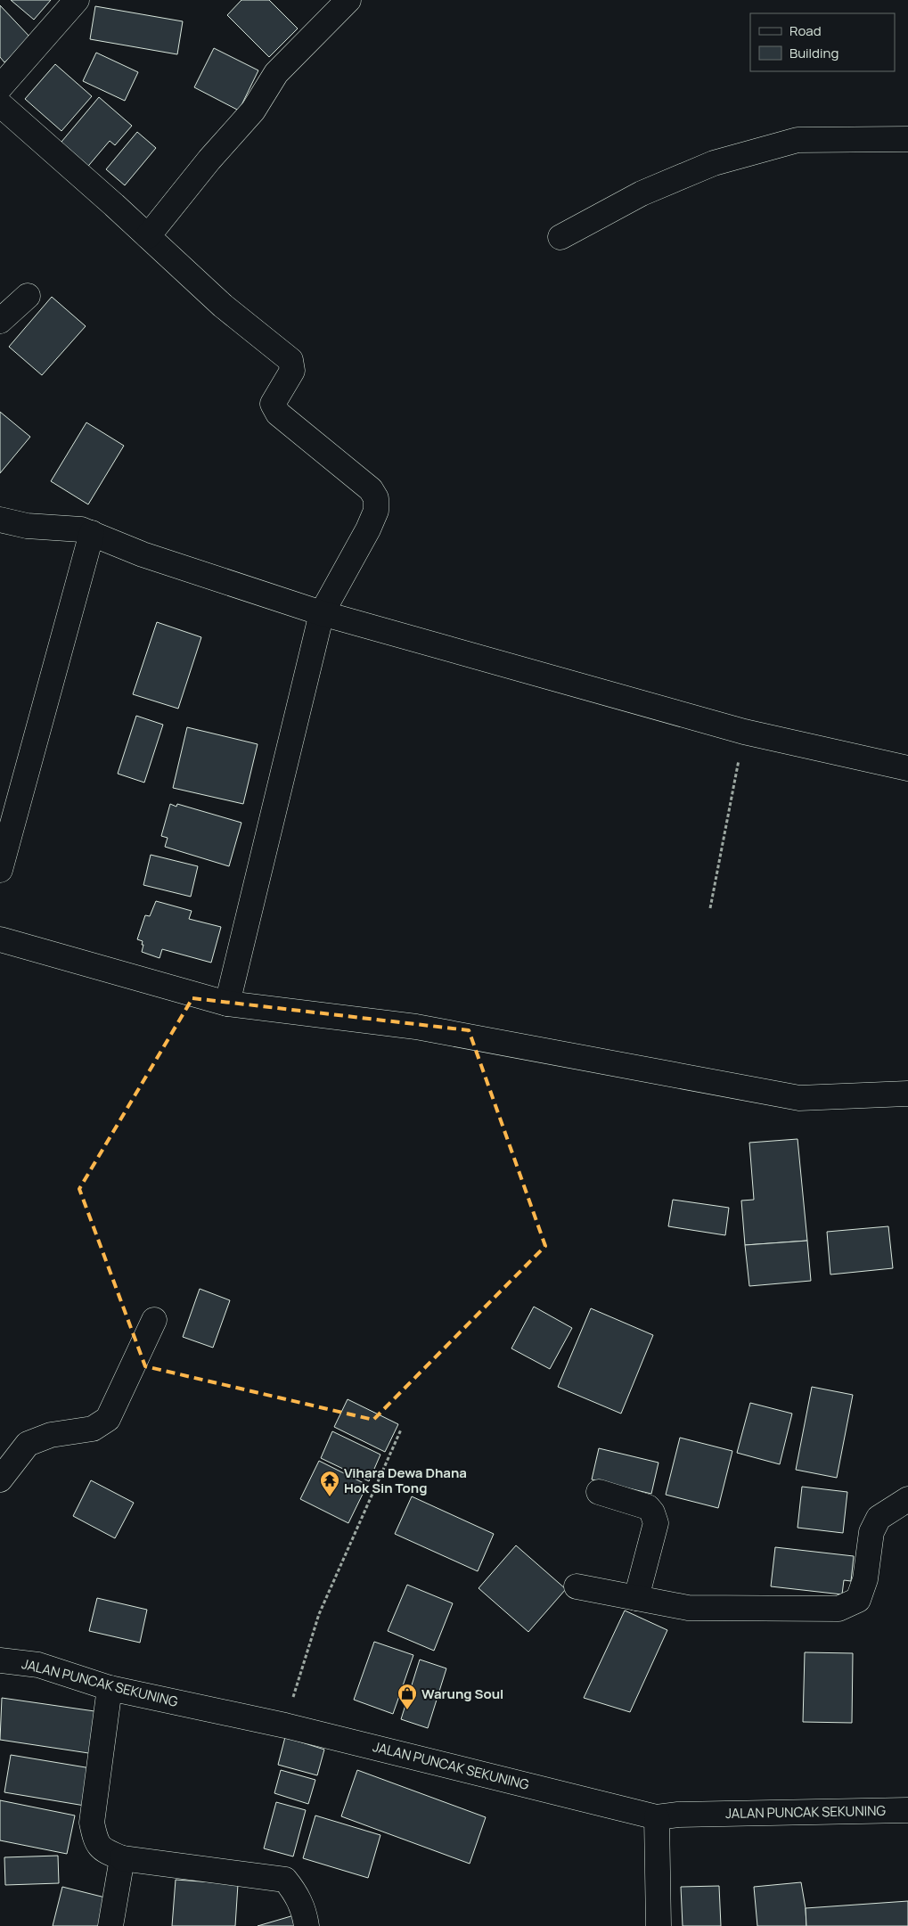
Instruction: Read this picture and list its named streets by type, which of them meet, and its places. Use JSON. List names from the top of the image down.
{
  "streets": {
    "street": ["JALAN PUNCAK SEKUNING"]
  },
  "places": {
    "temple": ["Vihara Dewa Dhana Hok Sin Tong"],
    "shop": ["Warung Soul"]
  },
  "legend": ["Road", "Building"]
}
